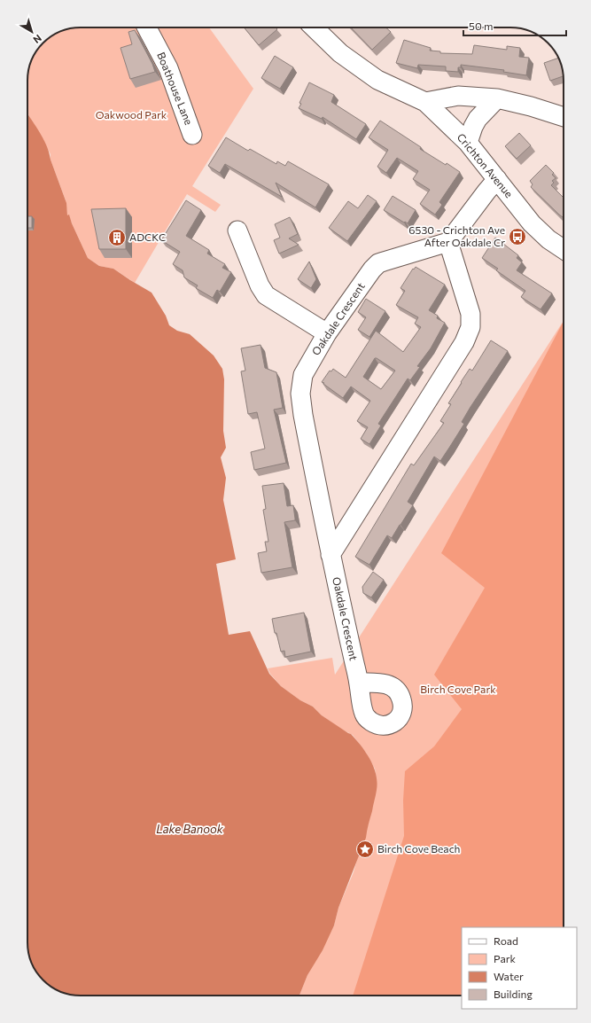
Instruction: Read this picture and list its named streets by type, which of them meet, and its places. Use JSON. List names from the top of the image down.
{
  "streets": {
    "street": ["Boathouse Lane", "Crichton Avenue", "Oakdale Crescent"]
  },
  "water": ["Lake Banook"],
  "parks": ["Oakwood Park", "Birch Cove Park"],
  "places": {
    "bus stop": ["6530 - Crichton Ave After Oakdale Cr"],
    "building": ["ADCKC"],
    "place": ["Birch Cove Beach"]
  },
  "legend": [
    "Road",
    "Park",
    "Water",
    "Building"
  ],
  "scale_bar": "50 m",
  "north": "bottom right"
}
